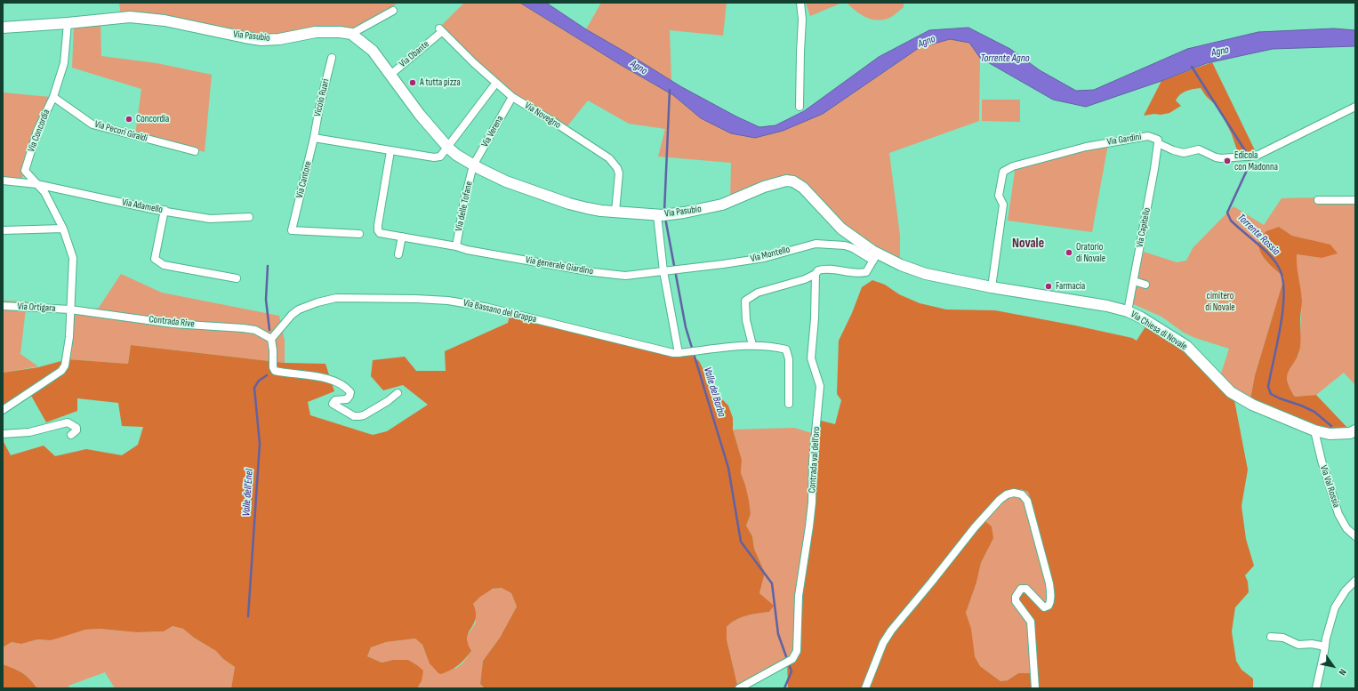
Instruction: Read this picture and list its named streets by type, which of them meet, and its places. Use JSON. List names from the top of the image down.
{
  "streets": {
    "main road": ["Via Pasubio", "Via Chiesa di Novale"],
    "street": [
      "Via Obante",
      "Vicolo Ruari",
      "Via Novegno",
      "Via Concordia",
      "Via Pecori Giraldi",
      "Via Verena",
      "Via Gardini",
      "Via Cantore",
      "Via Adamello",
      "Via delle Tofane",
      "Via Capitello",
      "Via Montello",
      "Via generale Giardino",
      "Via Ortigara",
      "Via Bassano del Grappa",
      "Contrada Rive",
      "Contrada val dell'oro",
      "Via Val Rossia"
    ]
  },
  "crossings": [
    ["Via Pasubio", "Via Obante"],
    ["Via Pasubio", "Via Novegno"],
    ["Via Pasubio", "Via Concordia"],
    ["Via Pasubio", "Via Verena"],
    ["Via Pasubio", "Via delle Tofane"],
    ["Via Pasubio", "Via Montello"],
    ["Via Pasubio", "Via Chiesa di Novale"],
    ["Via Obante", "Via Novegno"],
    ["Vicolo Ruari", "Via Cantore"],
    ["Via Novegno", "Via Verena"],
    ["Via Concordia", "Via Pecori Giraldi"],
    ["Via Concordia", "Via Adamello"],
    ["Via Concordia", "Via Ortigara"],
    ["Via Concordia", "Contrada Rive"],
    ["Via Verena", "Via delle Tofane"],
    ["Via Gardini", "Via Capitello"],
    ["Via Gardini", "Via Chiesa di Novale"],
    ["Via delle Tofane", "Via generale Giardino"],
    ["Via Capitello", "Via Chiesa di Novale"],
    ["Via Montello", "Via generale Giardino"],
    ["Via Montello", "Via Chiesa di Novale"],
    ["Via Ortigara", "Contrada Rive"],
    ["Via Bassano del Grappa", "Contrada Rive"],
    ["Via Chiesa di Novale", "Via Val Rossia"]
  ],
  "districts": ["Novale"],
  "water": [
    "Agno",
    "Torrente Agno",
    "Torrente Rossia",
    "Valle del Barba",
    "Valle dell'Enel"
  ],
  "parks": ["cimitero di Novale"],
  "places": [
    "A tutta pizza",
    "Concordia",
    "Edicola con Madonna",
    "Oratorio di Novale",
    "Farmacia"
  ],
  "north": "bottom right"
}
